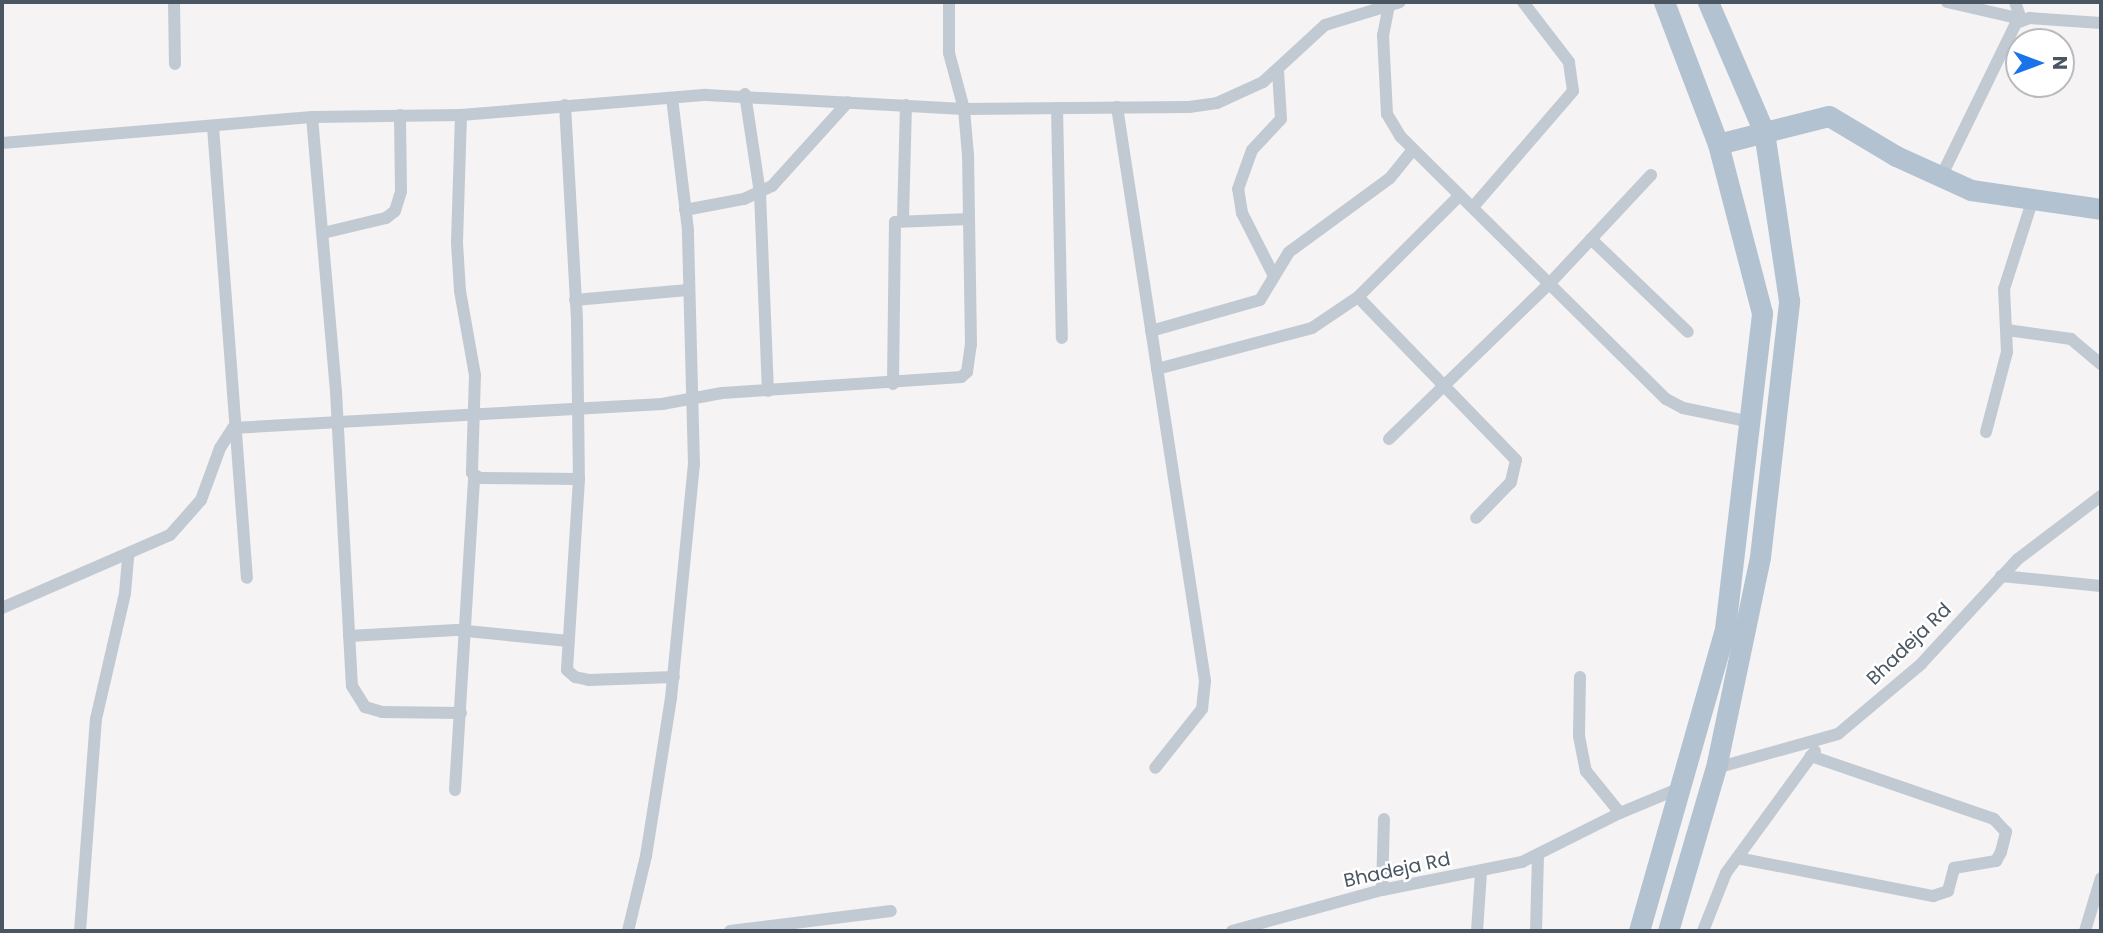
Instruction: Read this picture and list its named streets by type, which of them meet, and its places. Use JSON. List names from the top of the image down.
{
  "streets": {
    "street": ["Bhadeja Rd"]
  },
  "north": "right"
}
